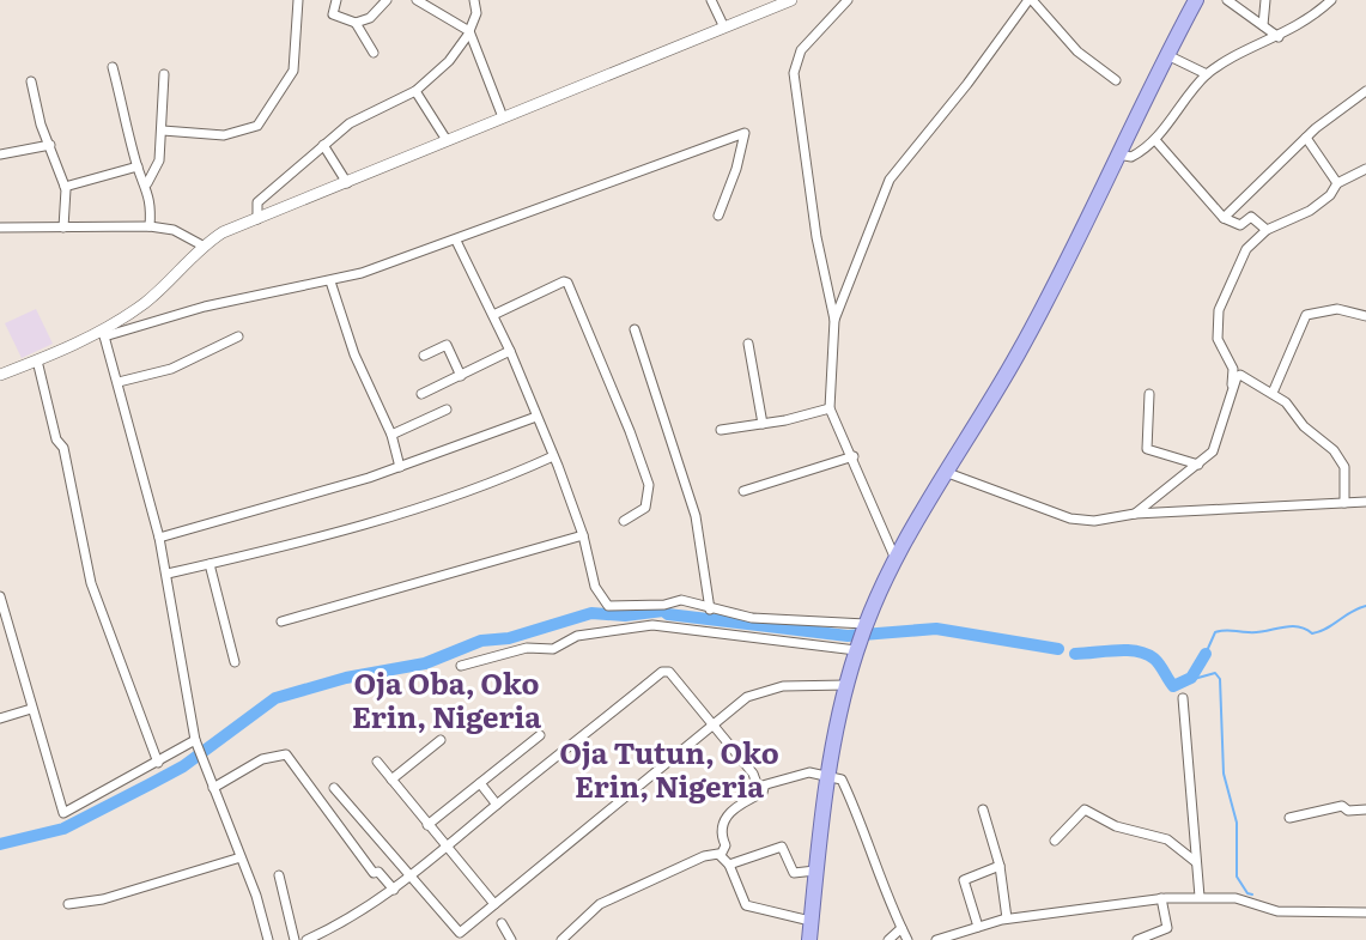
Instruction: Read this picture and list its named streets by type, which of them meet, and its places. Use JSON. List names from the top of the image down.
{
  "districts": ["Oja Oba, Oko Erin, Nigeria", "Oja Tutun, Oko Erin, Nigeria"]
}
